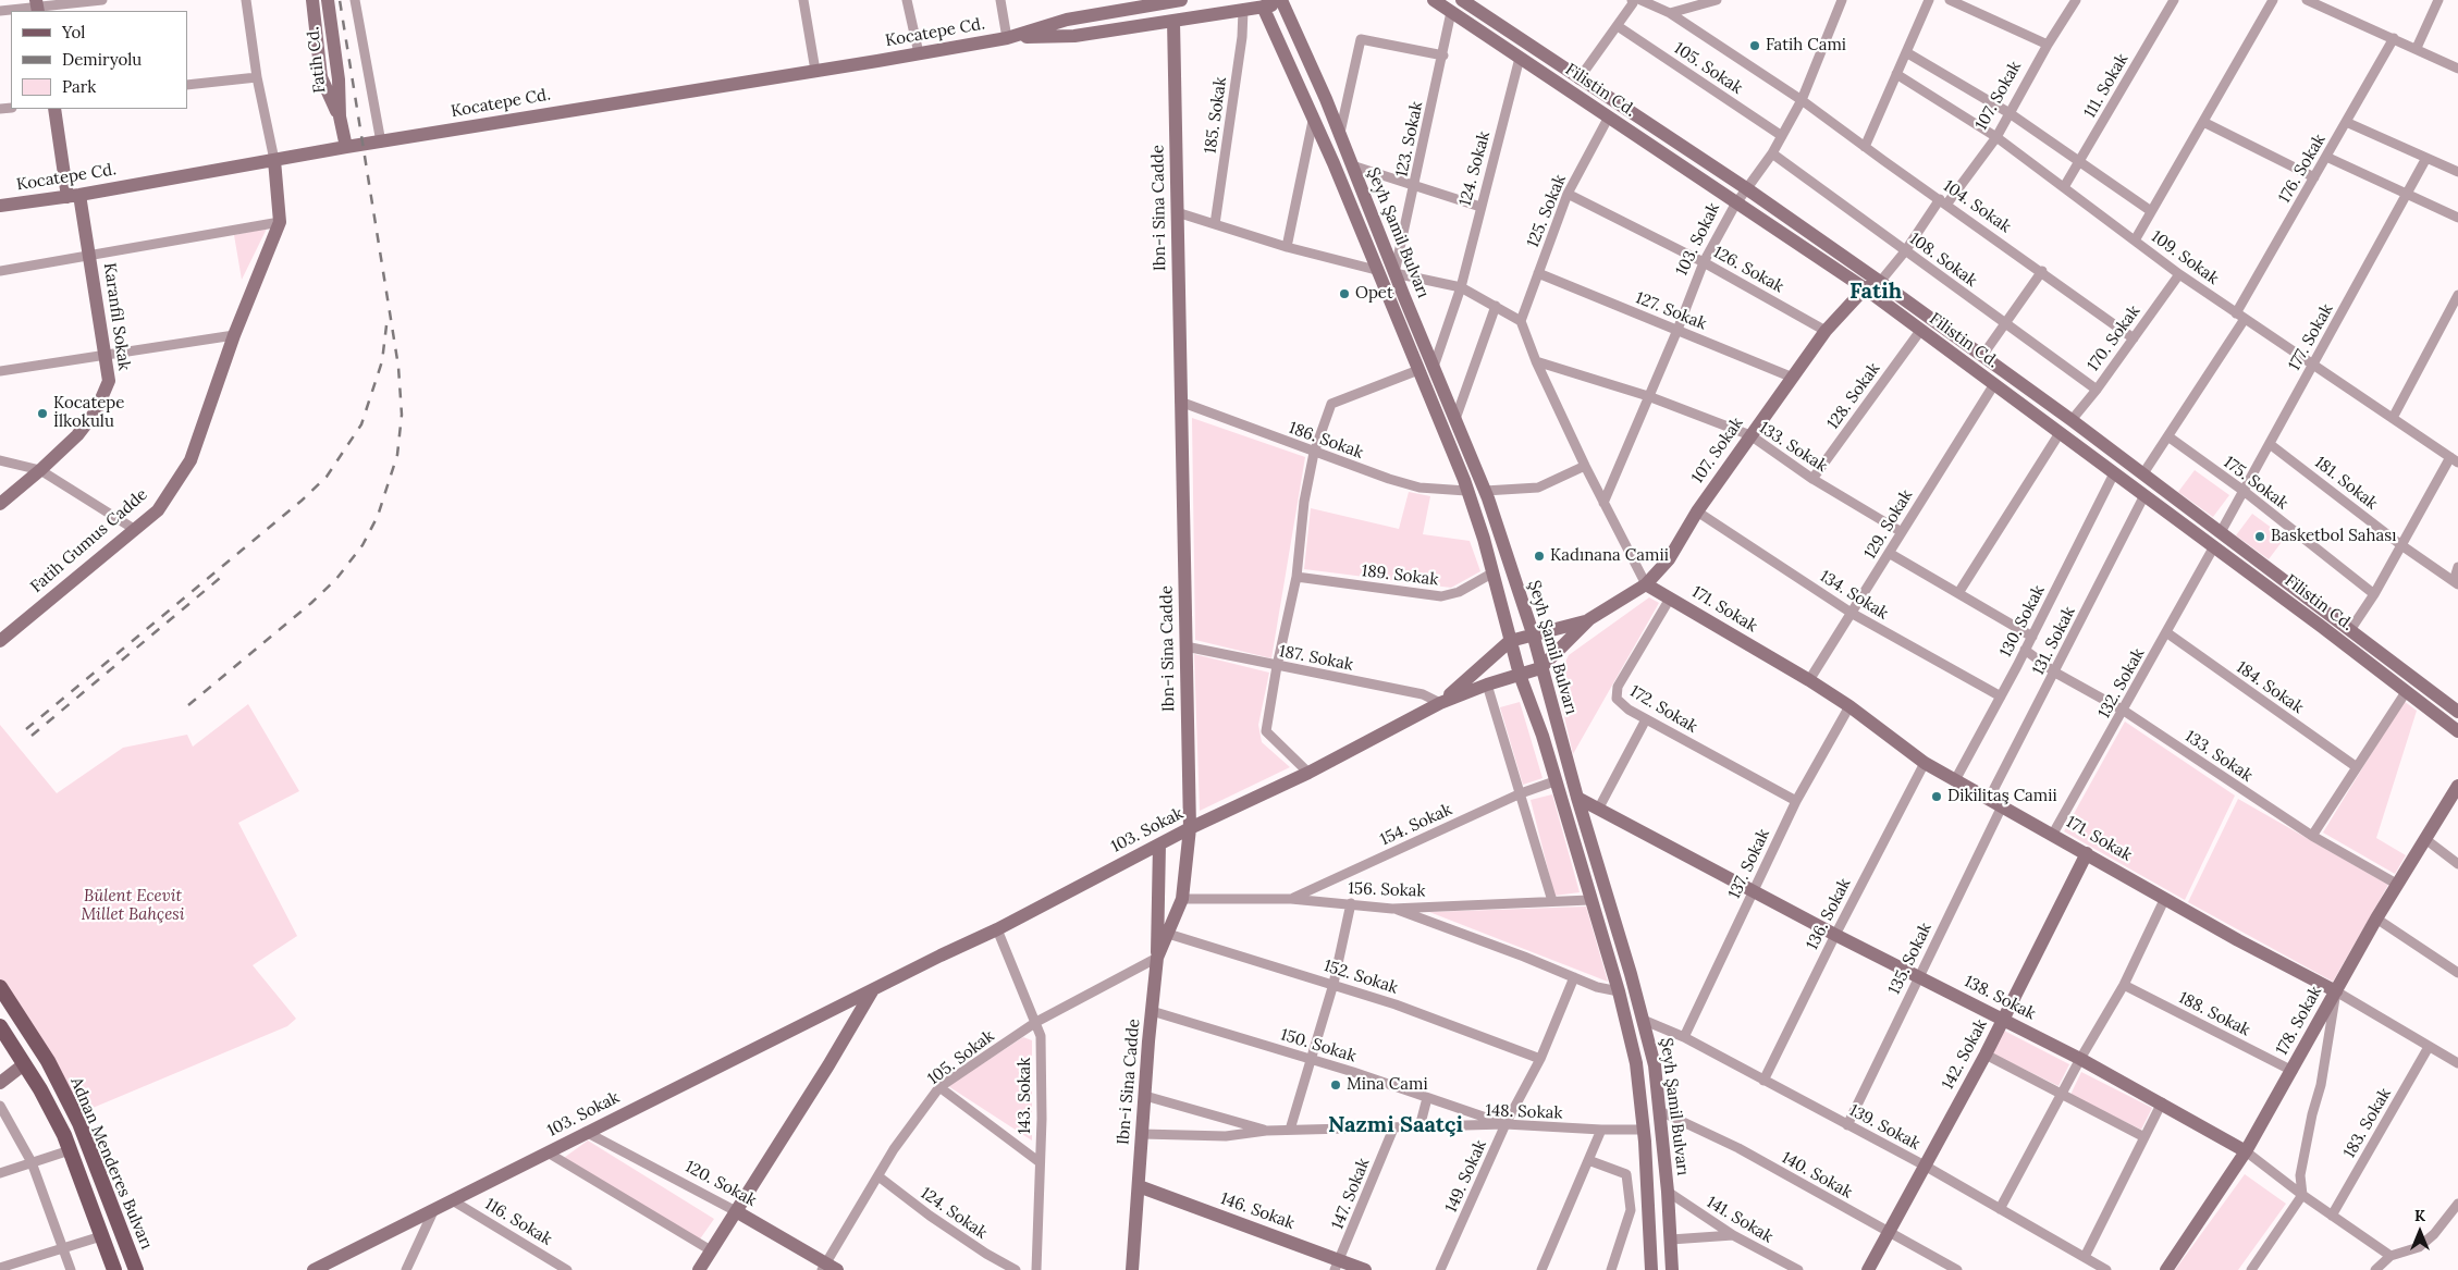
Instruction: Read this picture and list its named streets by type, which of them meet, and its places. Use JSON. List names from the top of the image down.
{
  "streets": {
    "main road": [
      "Kocatepe Cd.",
      "Fatih Cd.",
      "Filistin Cd.",
      "107. Sokak",
      "Ibn-i Sina Cadde",
      "Şeyh Şamil Bulvarı",
      "103. Sokak",
      "Karanfil Sokak",
      "Fatih Gumus Cadde",
      "171. Sokak",
      "138. Sokak",
      "178. Sokak",
      "142. Sokak",
      "Adnan Menderes Bulvarı",
      "120. Sokak",
      "146. Sokak"
    ],
    "street": [
      "105. Sokak",
      "111. Sokak",
      "185. Sokak",
      "123. Sokak",
      "124. Sokak",
      "176. Sokak",
      "104. Sokak",
      "125. Sokak",
      "109. Sokak",
      "108. Sokak",
      "126. Sokak",
      "127. Sokak",
      "177. Sokak",
      "170. Sokak",
      "128. Sokak",
      "186. Sokak",
      "133. Sokak",
      "175. Sokak",
      "181. Sokak",
      "129. Sokak",
      "189. Sokak",
      "134. Sokak",
      "130. Sokak",
      "131. Sokak",
      "187. Sokak",
      "132. Sokak",
      "184. Sokak",
      "172. Sokak",
      "154. Sokak",
      "137. Sokak",
      "156. Sokak",
      "136. Sokak",
      "135. Sokak",
      "152. Sokak",
      "188. Sokak",
      "150. Sokak",
      "143. Sokak",
      "148. Sokak",
      "183. Sokak",
      "139. Sokak",
      "140. Sokak",
      "149. Sokak",
      "147. Sokak",
      "141. Sokak",
      "116. Sokak"
    ]
  },
  "crossings": [
    ["Kocatepe Cd.", "Fatih Cd."],
    ["Kocatepe Cd.", "185. Sokak"],
    ["Kocatepe Cd.", "Ibn-i Sina Cadde"],
    ["Kocatepe Cd.", "Şeyh Şamil Bulvarı"],
    ["Kocatepe Cd.", "Karanfil Sokak"],
    ["105. Sokak", "124. Sokak"],
    ["105. Sokak", "Ibn-i Sina Cadde"],
    ["105. Sokak", "103. Sokak"],
    ["105. Sokak", "143. Sokak"],
    ["105. Sokak", "120. Sokak"],
    ["111. Sokak", "109. Sokak"],
    ["Filistin Cd.", "107. Sokak"],
    ["Filistin Cd.", "123. Sokak"],
    ["Filistin Cd.", "124. Sokak"],
    ["Filistin Cd.", "176. Sokak"],
    ["Filistin Cd.", "125. Sokak"],
    ["Filistin Cd.", "103. Sokak"],
    ["Filistin Cd.", "177. Sokak"],
    ["Filistin Cd.", "170. Sokak"],
    ["Filistin Cd.", "128. Sokak"],
    ["Filistin Cd.", "129. Sokak"],
    ["Filistin Cd.", "130. Sokak"],
    ["Filistin Cd.", "131. Sokak"],
    ["Filistin Cd.", "132. Sokak"],
    ["107. Sokak", "104. Sokak"],
    ["107. Sokak", "103. Sokak"],
    ["107. Sokak", "109. Sokak"],
    ["107. Sokak", "108. Sokak"],
    ["107. Sokak", "126. Sokak"],
    ["107. Sokak", "127. Sokak"],
    ["107. Sokak", "133. Sokak"],
    ["107. Sokak", "134. Sokak"],
    ["107. Sokak", "171. Sokak"],
    ["185. Sokak", "Şeyh Şamil Bulvarı"],
    ["123. Sokak", "Şeyh Şamil Bulvarı"],
    ["124. Sokak", "Şeyh Şamil Bulvarı"],
    ["176. Sokak", "109. Sokak"],
    ["176. Sokak", "175. Sokak"],
    ["104. Sokak", "103. Sokak"],
    ["104. Sokak", "170. Sokak"],
    ["Ibn-i Sina Cadde", "103. Sokak"],
    ["Ibn-i Sina Cadde", "186. Sokak"],
    ["Ibn-i Sina Cadde", "187. Sokak"],
    ["Ibn-i Sina Cadde", "156. Sokak"],
    ["Ibn-i Sina Cadde", "152. Sokak"],
    ["Ibn-i Sina Cadde", "150. Sokak"],
    ["Ibn-i Sina Cadde", "148. Sokak"],
    ["Ibn-i Sina Cadde", "146. Sokak"],
    ["125. Sokak", "126. Sokak"],
    ["125. Sokak", "127. Sokak"],
    ["Şeyh Şamil Bulvarı", "103. Sokak"],
    ["Şeyh Şamil Bulvarı", "186. Sokak"],
    ["Şeyh Şamil Bulvarı", "189. Sokak"],
    ["Şeyh Şamil Bulvarı", "154. Sokak"],
    ["Şeyh Şamil Bulvarı", "156. Sokak"],
    ["Şeyh Şamil Bulvarı", "138. Sokak"],
    ["Şeyh Şamil Bulvarı", "148. Sokak"],
    ["Şeyh Şamil Bulvarı", "139. Sokak"],
    ["Şeyh Şamil Bulvarı", "140. Sokak"],
    ["Şeyh Şamil Bulvarı", "141. Sokak"],
    ["103. Sokak", "108. Sokak"],
    ["103. Sokak", "126. Sokak"],
    ["103. Sokak", "127. Sokak"],
    ["103. Sokak", "133. Sokak"],
    ["103. Sokak", "187. Sokak"],
    ["103. Sokak", "143. Sokak"],
    ["103. Sokak", "120. Sokak"],
    ["103. Sokak", "116. Sokak"],
    ["109. Sokak", "177. Sokak"],
    ["109. Sokak", "170. Sokak"],
    ["108. Sokak", "170. Sokak"],
    ["177. Sokak", "175. Sokak"],
    ["177. Sokak", "181. Sokak"],
    ["128. Sokak", "133. Sokak"],
    ["133. Sokak", "129. Sokak"],
    ["133. Sokak", "130. Sokak"],
    ["133. Sokak", "131. Sokak"],
    ["133. Sokak", "132. Sokak"],
    ["133. Sokak", "178. Sokak"],
    ["129. Sokak", "134. Sokak"],
    ["129. Sokak", "171. Sokak"],
    ["134. Sokak", "130. Sokak"],
    ["171. Sokak", "130. Sokak"],
    ["171. Sokak", "131. Sokak"],
    ["171. Sokak", "132. Sokak"],
    ["171. Sokak", "172. Sokak"],
    ["171. Sokak", "137. Sokak"],
    ["171. Sokak", "136. Sokak"],
    ["171. Sokak", "135. Sokak"],
    ["171. Sokak", "178. Sokak"],
    ["171. Sokak", "142. Sokak"],
    ["171. Sokak", "183. Sokak"],
    ["132. Sokak", "184. Sokak"],
    ["172. Sokak", "137. Sokak"],
    ["154. Sokak", "156. Sokak"],
    ["137. Sokak", "138. Sokak"],
    ["137. Sokak", "139. Sokak"],
    ["136. Sokak", "138. Sokak"],
    ["136. Sokak", "139. Sokak"],
    ["135. Sokak", "138. Sokak"],
    ["135. Sokak", "139. Sokak"],
    ["152. Sokak", "149. Sokak"],
    ["138. Sokak", "178. Sokak"],
    ["138. Sokak", "142. Sokak"],
    ["138. Sokak", "183. Sokak"],
    ["188. Sokak", "178. Sokak"],
    ["150. Sokak", "148. Sokak"],
    ["150. Sokak", "149. Sokak"],
    ["142. Sokak", "139. Sokak"],
    ["142. Sokak", "140. Sokak"],
    ["148. Sokak", "149. Sokak"],
    ["148. Sokak", "147. Sokak"],
    ["147. Sokak", "146. Sokak"]
  ],
  "districts": ["Fatih", "Nazmi Saatçi"],
  "parks": ["Bülent Ecevit Millet Bahçesi"],
  "places": [
    "Fatih Cami",
    "Opet",
    "Kocatepe İlkokulu",
    "Basketbol Sahası",
    "Kadınana Camii",
    "Dikilitaş Camii",
    "Mina Cami"
  ],
  "legend": ["Yol", "Demiryolu", "Park"],
  "north": "top"
}
